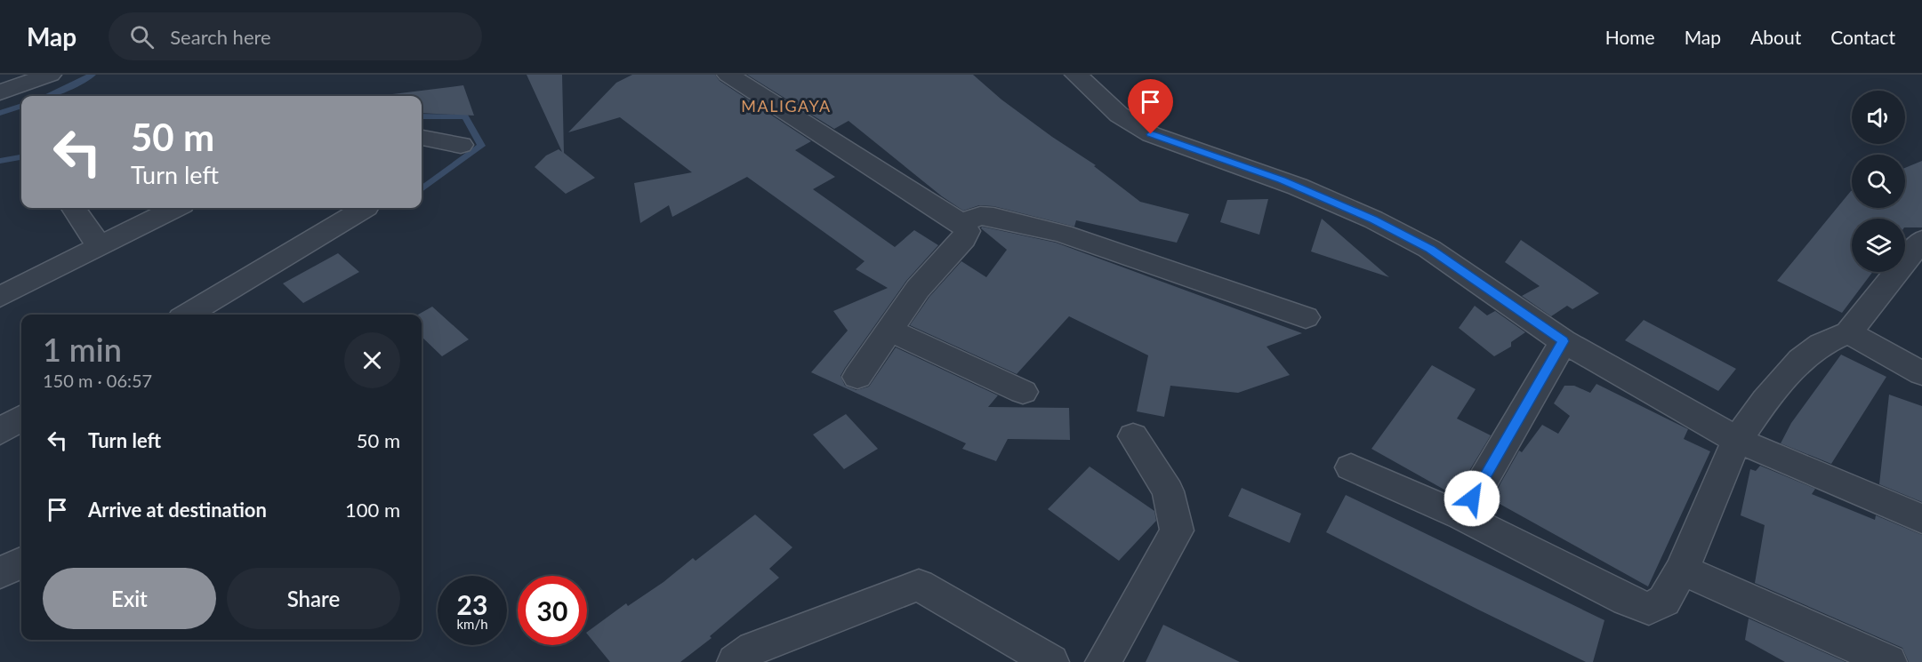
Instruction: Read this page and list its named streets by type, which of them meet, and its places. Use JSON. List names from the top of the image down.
{
  "districts": ["MALIGAYA"],
  "page": {
    "header": "Map",
    "search": "Search here",
    "nav": [
      "Home",
      "Map",
      "About",
      "Contact"
    ],
    "turn": ["50 m", "Turn left"],
    "heading": ["1 min", "150 m · 06:57"],
    "list": [
      {
        "name": "Turn left",
        "value": "50 m"
      },
      {
        "name": "Arrive at destination",
        "value": "100 m"
      }
    ],
    "buttons": ["Exit", "Share"],
    "speed": "23 km/h",
    "limit": "30"
  }
}
